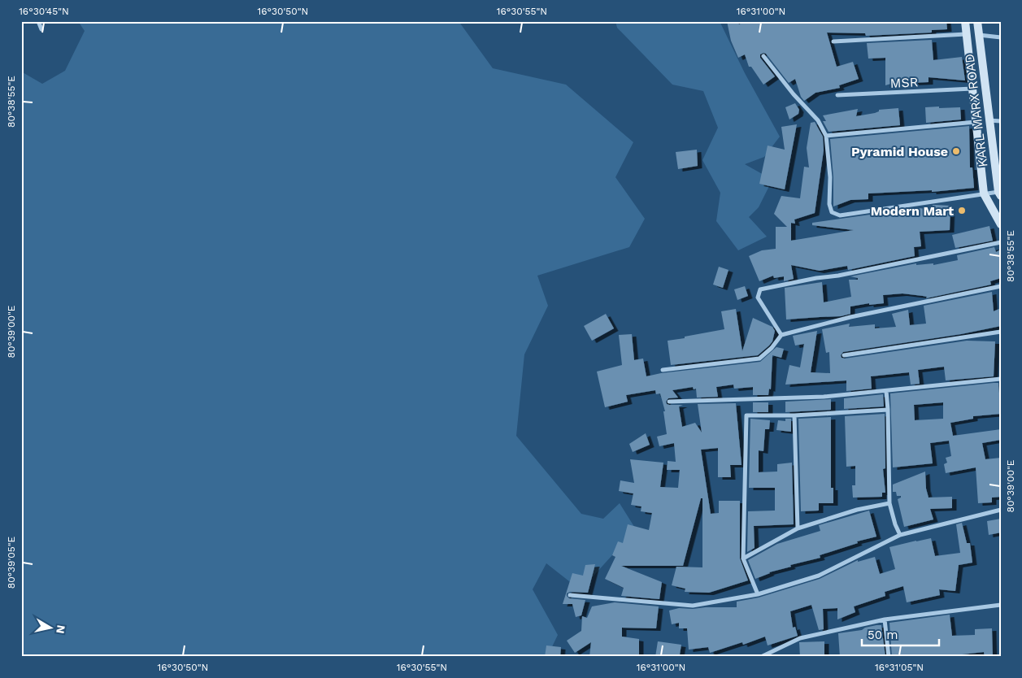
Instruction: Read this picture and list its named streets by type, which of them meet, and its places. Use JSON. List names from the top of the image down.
{
  "streets": {
    "main road": ["KARL MARX ROAD"],
    "street": ["MSR"]
  },
  "crossings": [
    ["MSR", "KARL MARX ROAD"]
  ],
  "places": ["Pyramid House", "Modern Mart"],
  "scale_bar": "50 m",
  "north": "right",
  "coordinates": [
    "16°30'45\"N",
    "16°30'50\"N",
    "16°30'55\"N",
    "16°31'00\"N",
    "80°38'55\"E",
    "80°39'00\"E",
    "80°39'05\"E",
    "16°31'05\"N"
  ]
}
